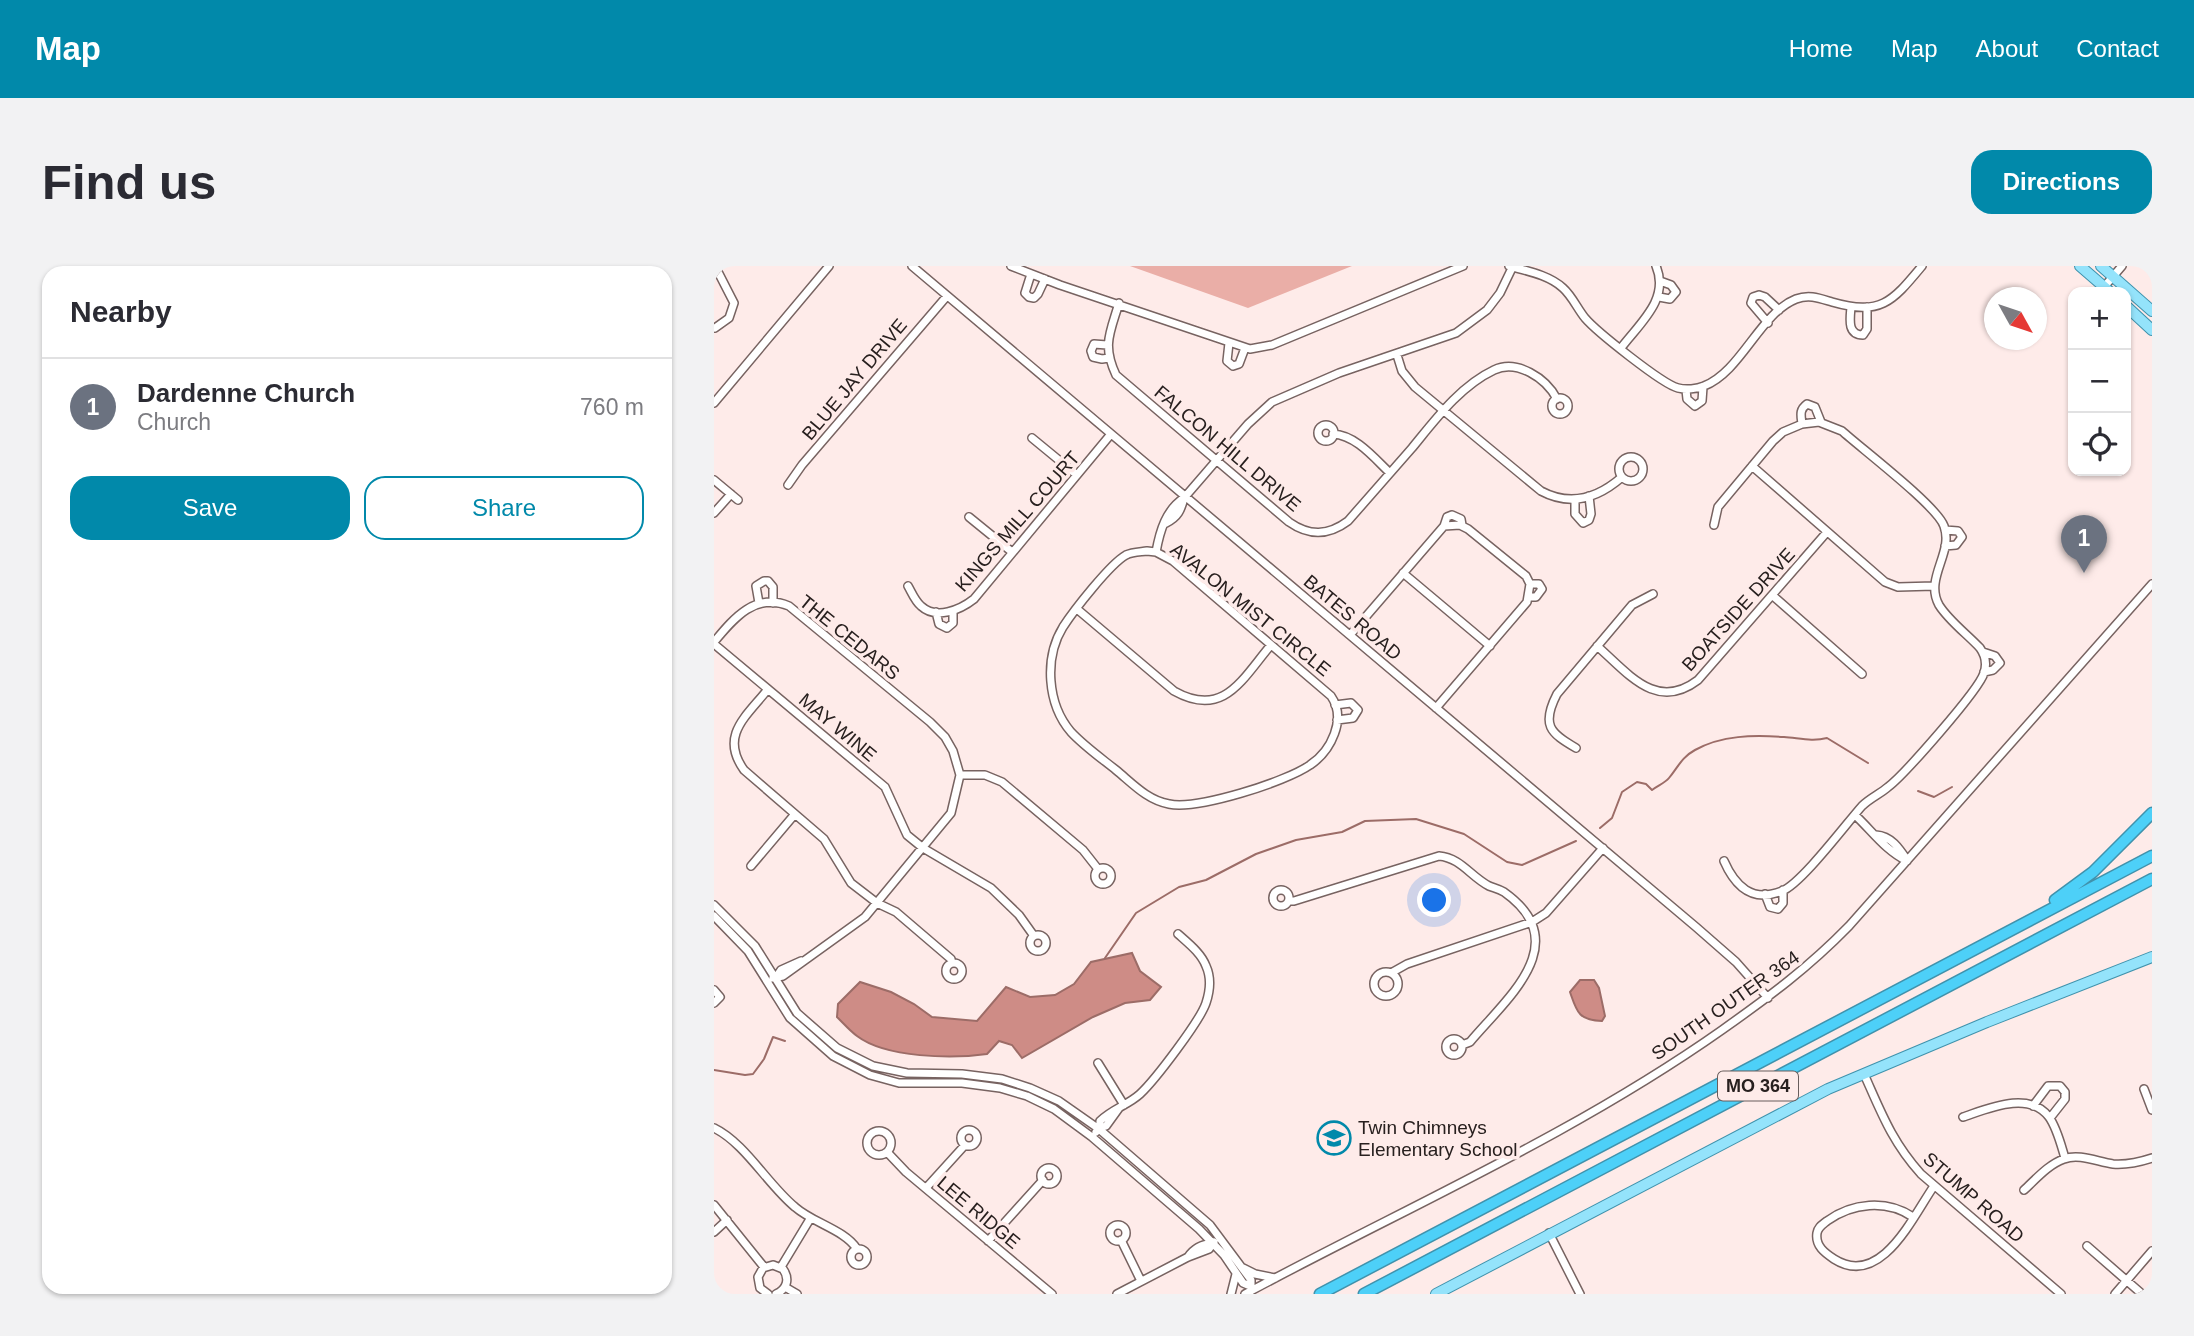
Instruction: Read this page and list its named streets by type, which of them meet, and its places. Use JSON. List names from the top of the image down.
{
  "streets": {
    "highway": ["MO 364"],
    "street": [
      "BLUE JAY DRIVE",
      "FALCON HILL DRIVE",
      "KINGS MILL COURT",
      "AVALON MIST CIRCLE",
      "BOATSIDE DRIVE",
      "BATES ROAD",
      "THE CEDARS",
      "MAY WINE",
      "SOUTH OUTER 364",
      "STUMP ROAD",
      "LEE RIDGE"
    ]
  },
  "crossings": [
    ["BLUE JAY DRIVE", "BATES ROAD"],
    ["KINGS MILL COURT", "BATES ROAD"],
    ["BATES ROAD", "SOUTH OUTER 364"]
  ],
  "places": {
    "school or university": ["Twin Chimneys Elementary School"]
  },
  "north": "bottom right",
  "page": {
    "header": "Map",
    "nav": [
      "Home",
      "Map",
      "About",
      "Contact"
    ],
    "buttons": [
      "Directions",
      ["Save", "Share"]
    ],
    "title": "Find us",
    "heading": "Nearby",
    "map_buttons": ["+", "−"],
    "list": [
      {
        "mark": "1",
        "name": "Dardenne Church",
        "note": "Church",
        "value": "760 m"
      }
    ],
    "pins": "1"
  }
}
